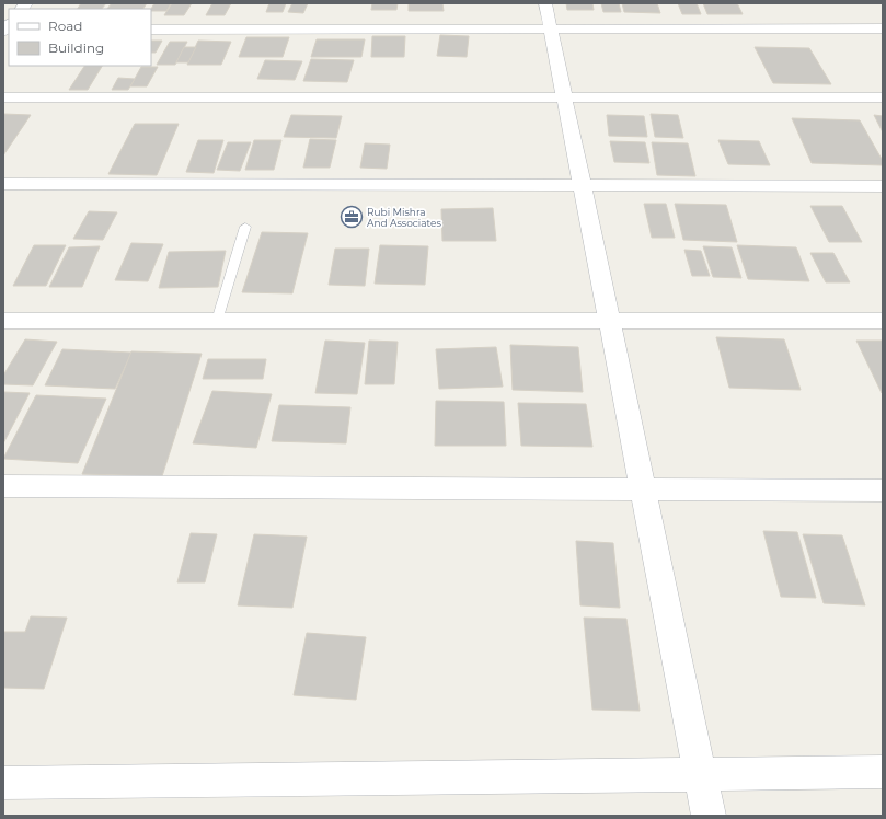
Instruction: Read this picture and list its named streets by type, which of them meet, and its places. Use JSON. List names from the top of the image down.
{
  "places": {
    "office": ["Rubi Mishra And Associates"]
  },
  "legend": ["Road", "Building"]
}
